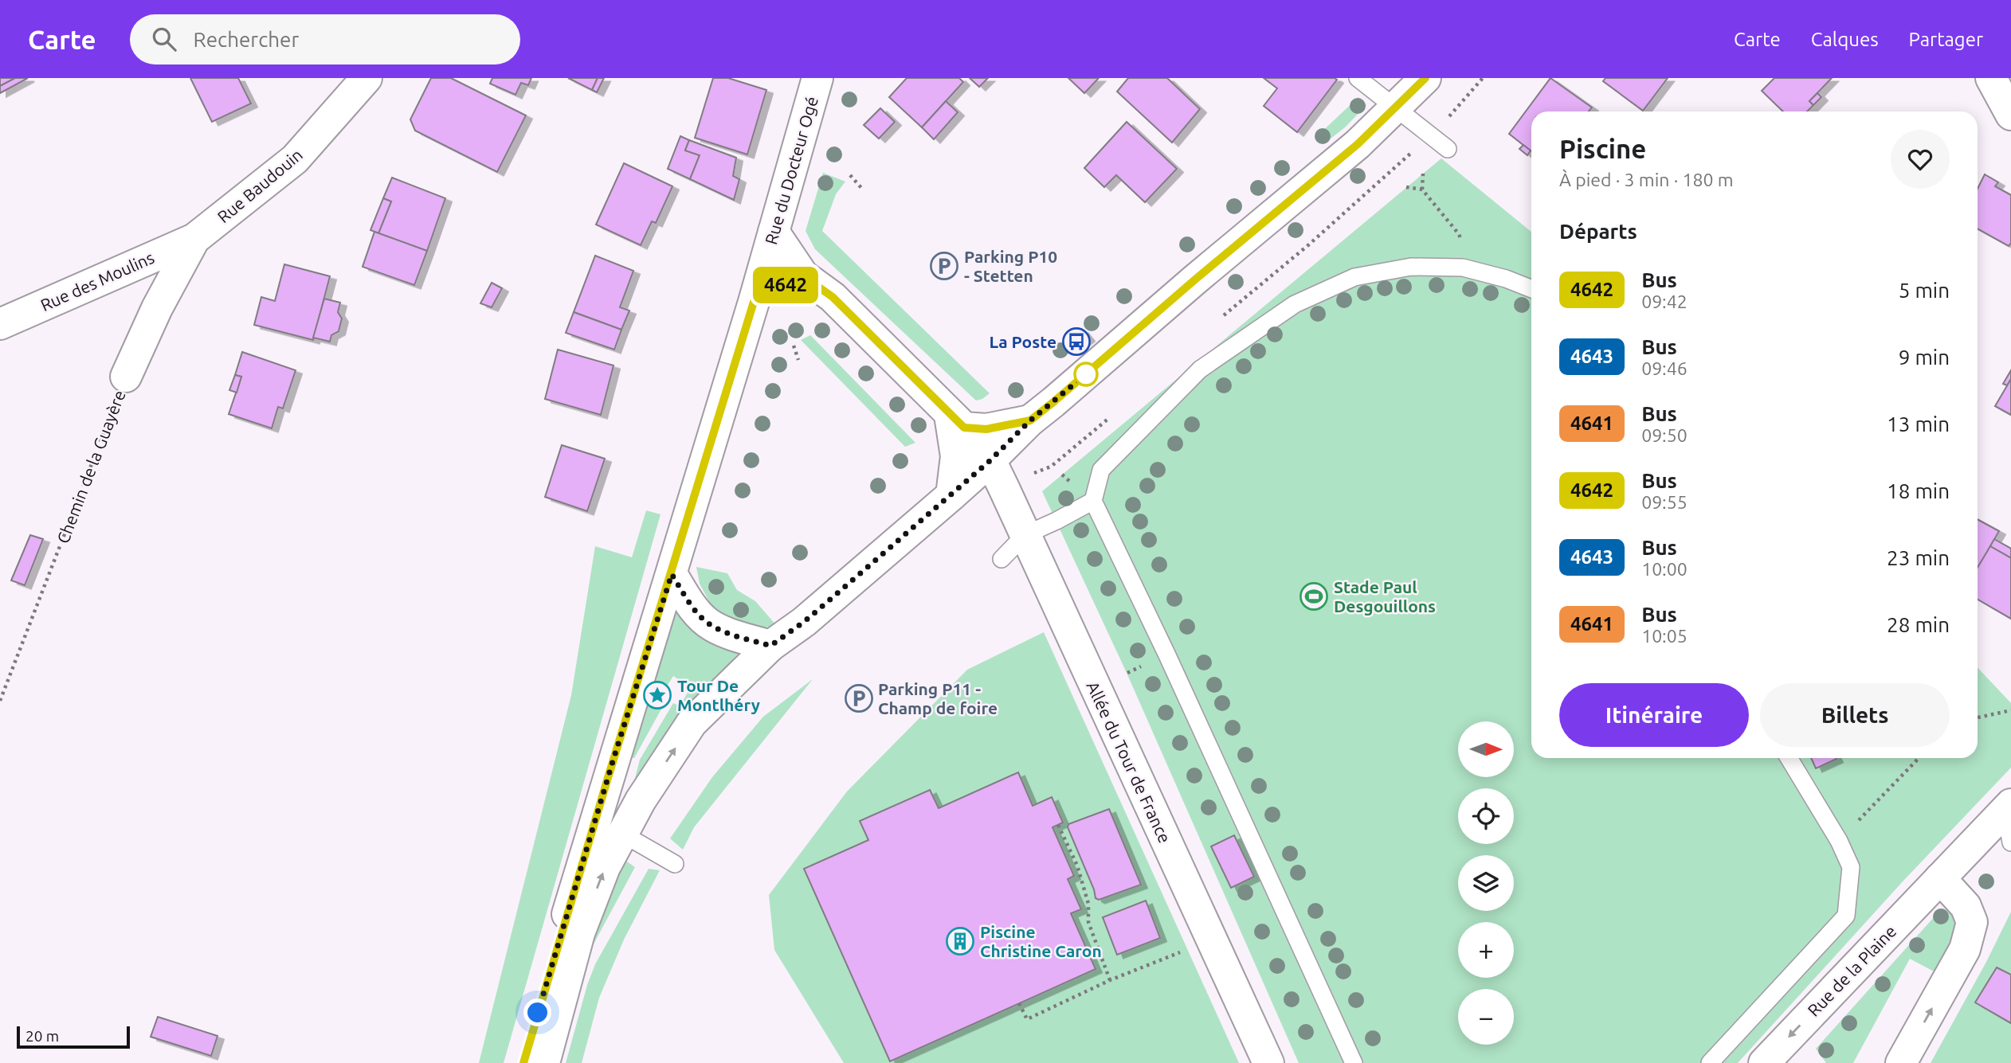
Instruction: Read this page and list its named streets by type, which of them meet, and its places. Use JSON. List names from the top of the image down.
{
  "streets": {
    "main road": [
      "Rue du Docteur Ogé",
      "Rue Baudouin",
      "Rue des Moulins",
      "Chemin de la Guayère",
      "Allée du Tour de France",
      "Rue de la Plaine"
    ]
  },
  "crossings": [
    ["Rue Baudouin", "Rue des Moulins"],
    ["Rue Baudouin", "Chemin de la Guayère"],
    ["Rue des Moulins", "Chemin de la Guayère"]
  ],
  "one_way": ["Rue de la Plaine"],
  "places": {
    "parking": ["Parking P10 - Stetten", "Parking P11 - Champ de foire"],
    "bus stop": ["La Poste"],
    "sports": ["Stade Paul Desgouillons"],
    "place": ["Tour De Montlhéry"],
    "building": ["Piscine Christine Caron"]
  },
  "lines": ["bus line 4642"],
  "scale_bar": "20 m",
  "north": "right",
  "page": {
    "header": "Carte",
    "search": "Rechercher",
    "nav": ["Carte", "Calques", "Partager"],
    "on_map": "4642",
    "heading": [
      ["Piscine", "À pied · 3 min · 180 m"],
      "Départs"
    ],
    "list": [
      {
        "mark": "4642",
        "name": "Bus",
        "note": "09:42",
        "value": "5 min"
      },
      {
        "mark": "4643",
        "name": "Bus",
        "note": "09:46",
        "value": "9 min"
      },
      {
        "mark": "4641",
        "name": "Bus",
        "note": "09:50",
        "value": "13 min"
      },
      {
        "mark": "4642",
        "name": "Bus",
        "note": "09:55",
        "value": "18 min"
      },
      {
        "mark": "4643",
        "name": "Bus",
        "note": "10:00",
        "value": "23 min"
      },
      {
        "mark": "4641",
        "name": "Bus",
        "note": "10:05",
        "value": "28 min"
      }
    ],
    "buttons": ["Itinéraire", "Billets"],
    "map_buttons": ["+", "−"],
    "scale": "20 m"
  }
}
